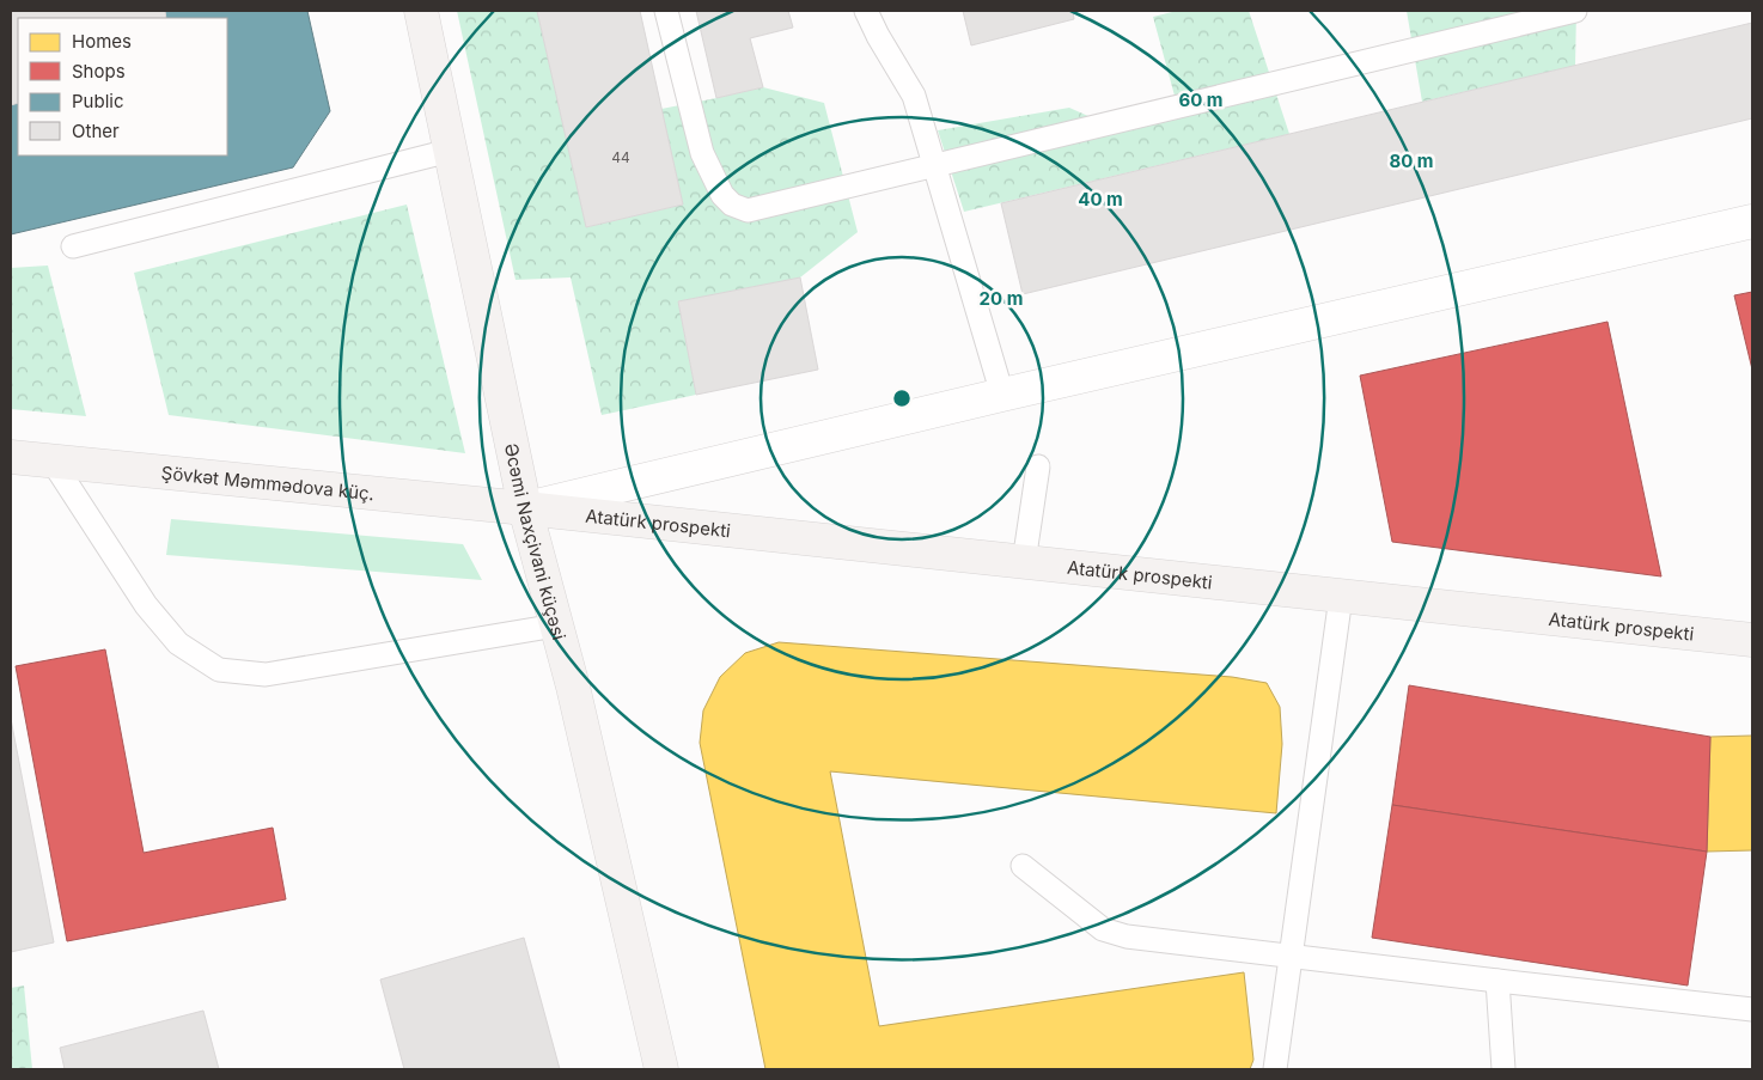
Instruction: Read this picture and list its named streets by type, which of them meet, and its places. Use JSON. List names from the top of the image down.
{
  "streets": {
    "main road": ["Şövkət Məmmədova küç.", "Atatürk prospekti", "Əcəmi Naxçivani küçəsi"]
  },
  "crossings": [
    ["Şövkət Məmmədova küç.", "Atatürk prospekti"],
    ["Şövkət Məmmədova küç.", "Əcəmi Naxçivani küçəsi"],
    ["Atatürk prospekti", "Əcəmi Naxçivani küçəsi"]
  ],
  "house_numbers": ["44"],
  "legend": [
    "Homes",
    "Shops",
    "Public",
    "Other"
  ],
  "rings": [
    "60 m",
    "80 m",
    "40 m",
    "20 m"
  ]
}
